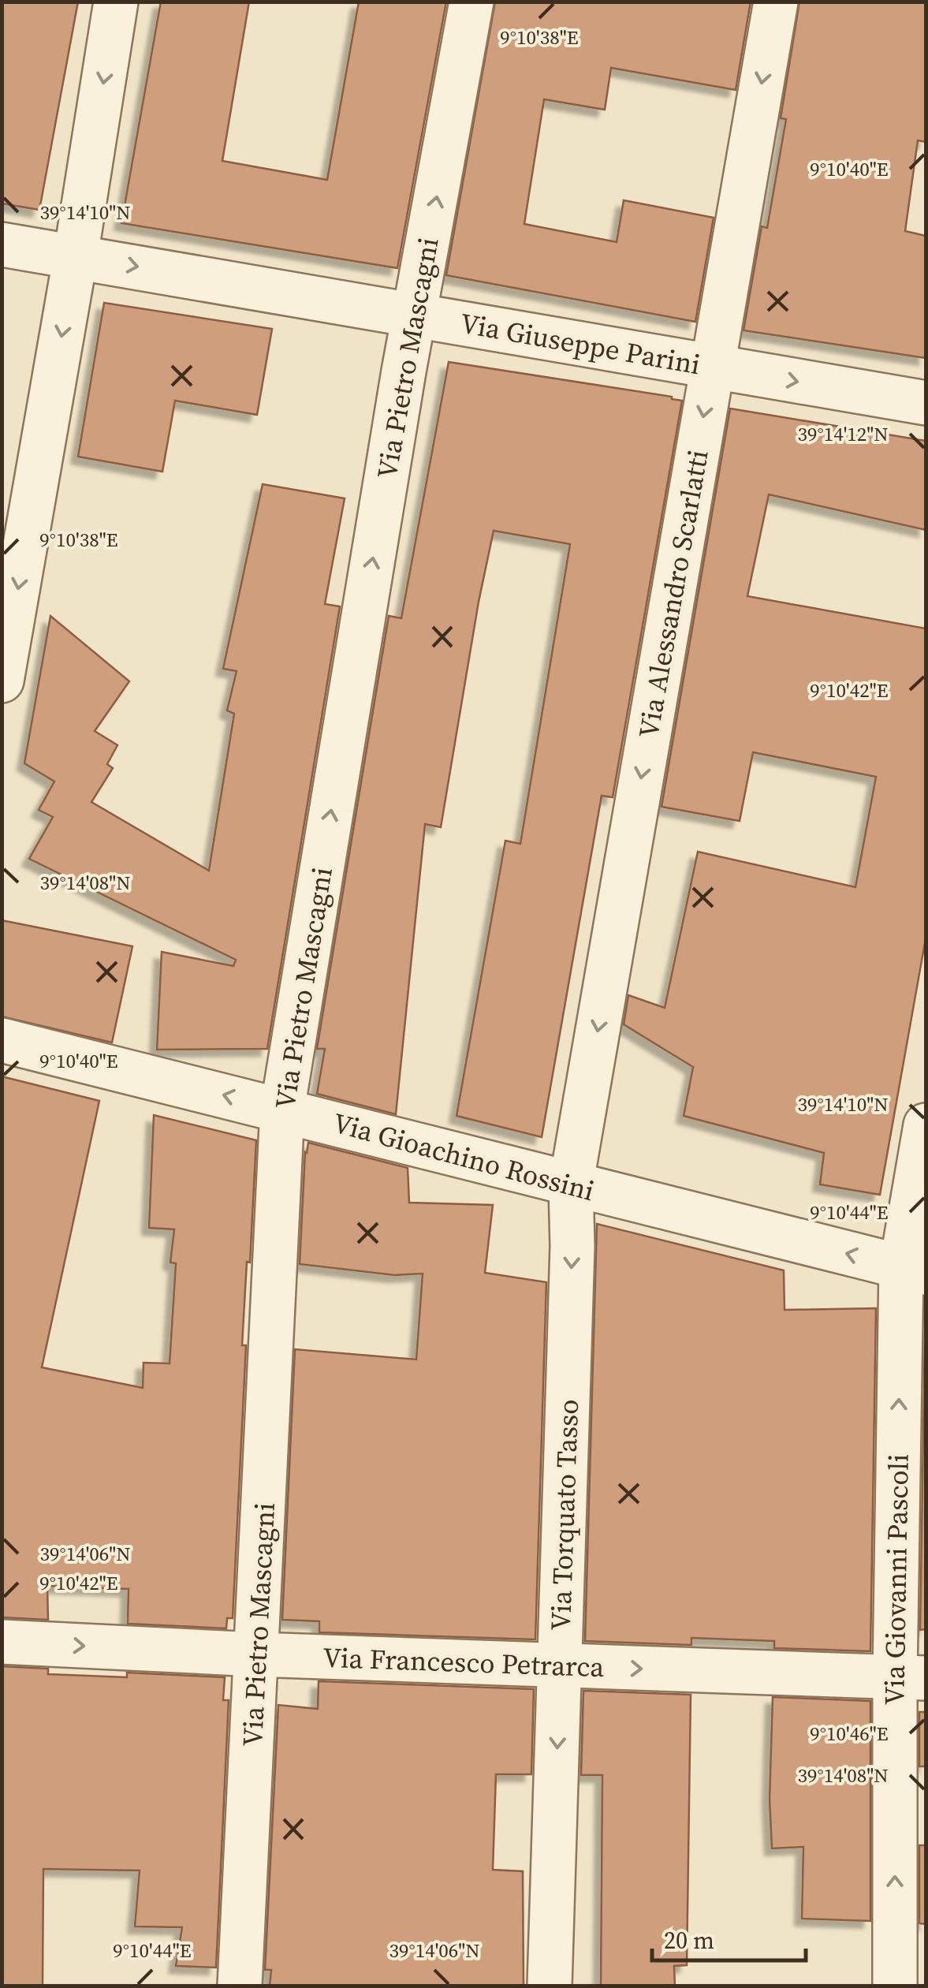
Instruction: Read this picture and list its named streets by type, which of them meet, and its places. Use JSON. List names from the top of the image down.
{
  "streets": {
    "street": [
      "Via Giuseppe Parini",
      "Via Pietro Mascagni",
      "Via Alessandro Scarlatti",
      "Via Gioachino Rossini",
      "Via Torquato Tasso",
      "Via Giovanni Pascoli",
      "Via Francesco Petrarca"
    ]
  },
  "crossings": [
    ["Via Giuseppe Parini", "Via Pietro Mascagni"],
    ["Via Giuseppe Parini", "Via Alessandro Scarlatti"],
    ["Via Pietro Mascagni", "Via Gioachino Rossini"],
    ["Via Pietro Mascagni", "Via Francesco Petrarca"],
    ["Via Alessandro Scarlatti", "Via Gioachino Rossini"],
    ["Via Alessandro Scarlatti", "Via Torquato Tasso"],
    ["Via Gioachino Rossini", "Via Torquato Tasso"],
    ["Via Gioachino Rossini", "Via Giovanni Pascoli"],
    ["Via Torquato Tasso", "Via Francesco Petrarca"],
    ["Via Giovanni Pascoli", "Via Francesco Petrarca"]
  ],
  "one_way": [
    "Via Giuseppe Parini",
    "Via Alessandro Scarlatti",
    "Via Gioachino Rossini",
    "Via Torquato Tasso",
    "Via Giovanni Pascoli",
    "Via Francesco Petrarca"
  ],
  "scale_bar": "20 m",
  "coordinates": [
    "9°10'38\"E",
    "9°10'40\"E",
    "39°14'10\"N",
    "39°14'12\"N",
    "9°10'42\"E",
    "39°14'08\"N",
    "9°10'44\"E",
    "39°14'06\"N",
    "9°10'46\"E"
  ]
}
